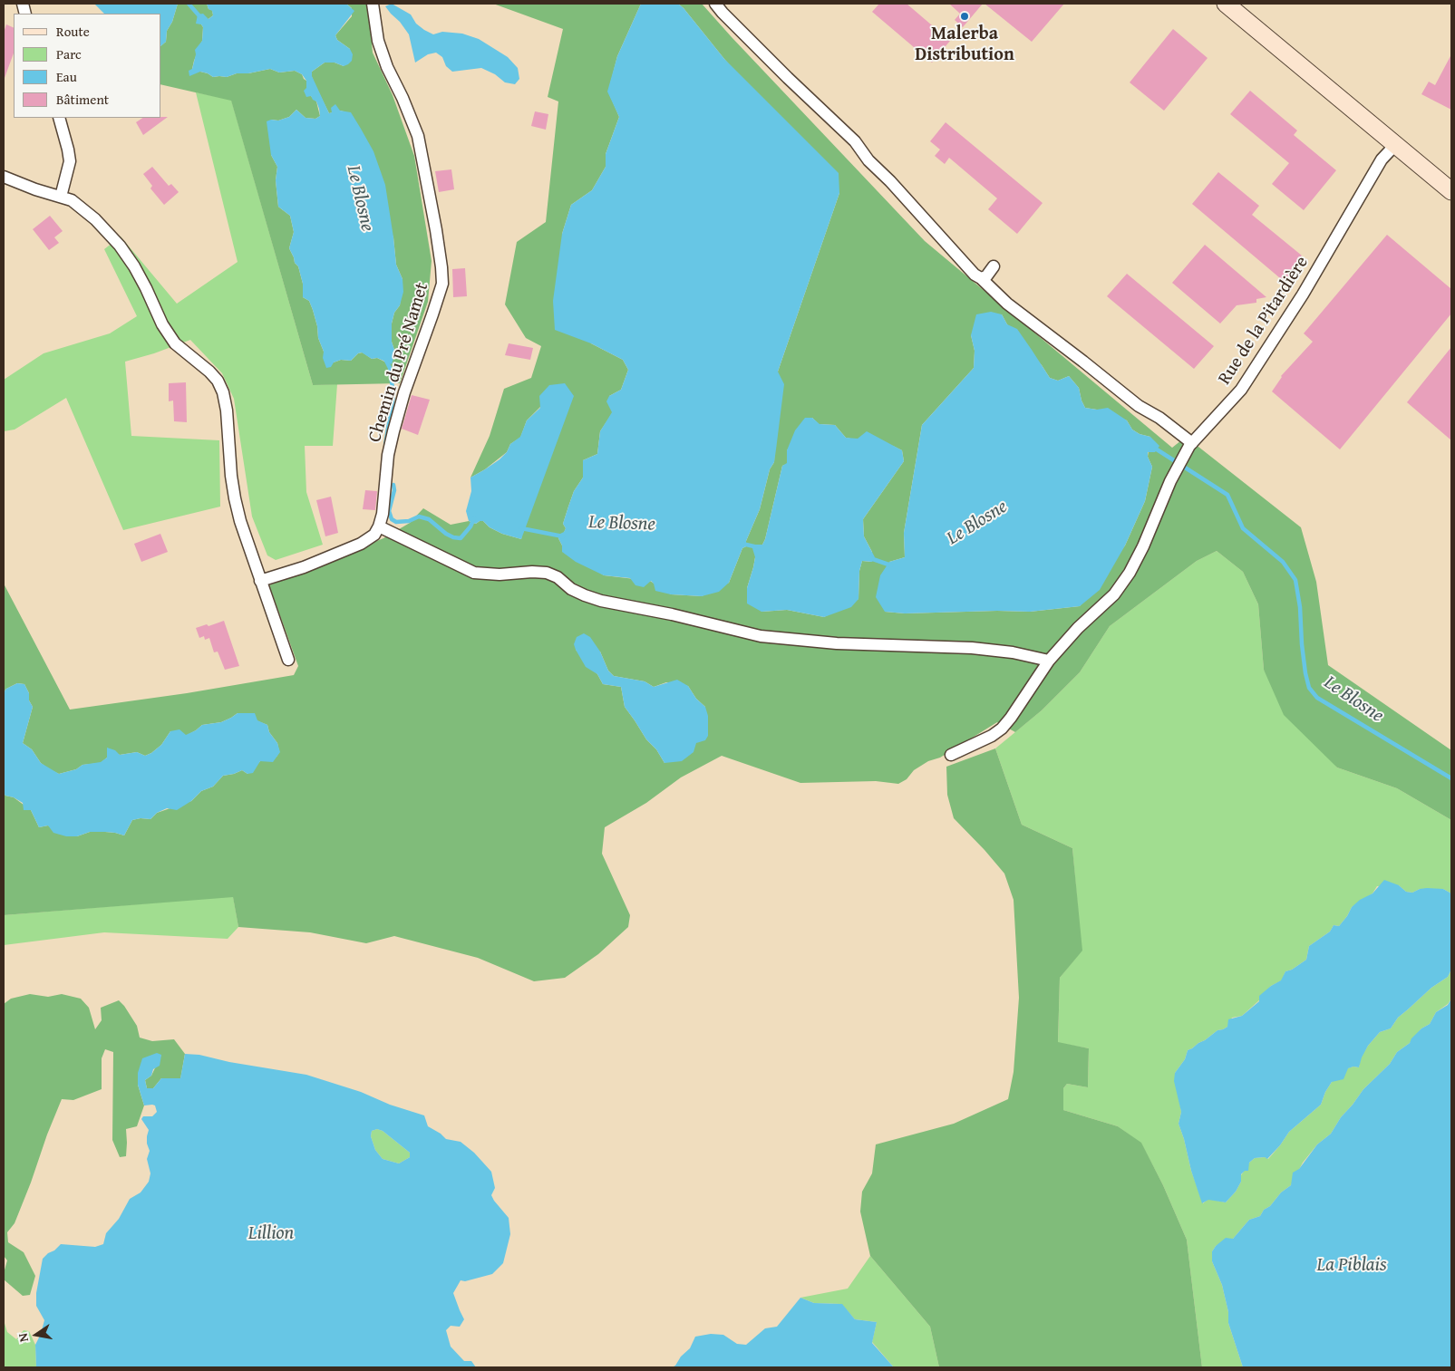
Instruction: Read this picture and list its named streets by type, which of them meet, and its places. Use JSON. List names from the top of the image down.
{
  "streets": {
    "street": ["Rue de la Pitardière", "Chemin du Pré Namet"]
  },
  "water": ["Le Blosne", "Lillion", "La Piblais"],
  "places": ["Malerba Distribution"],
  "legend": [
    "Route",
    "Parc",
    "Eau",
    "Bâtiment"
  ],
  "north": "left"
}
